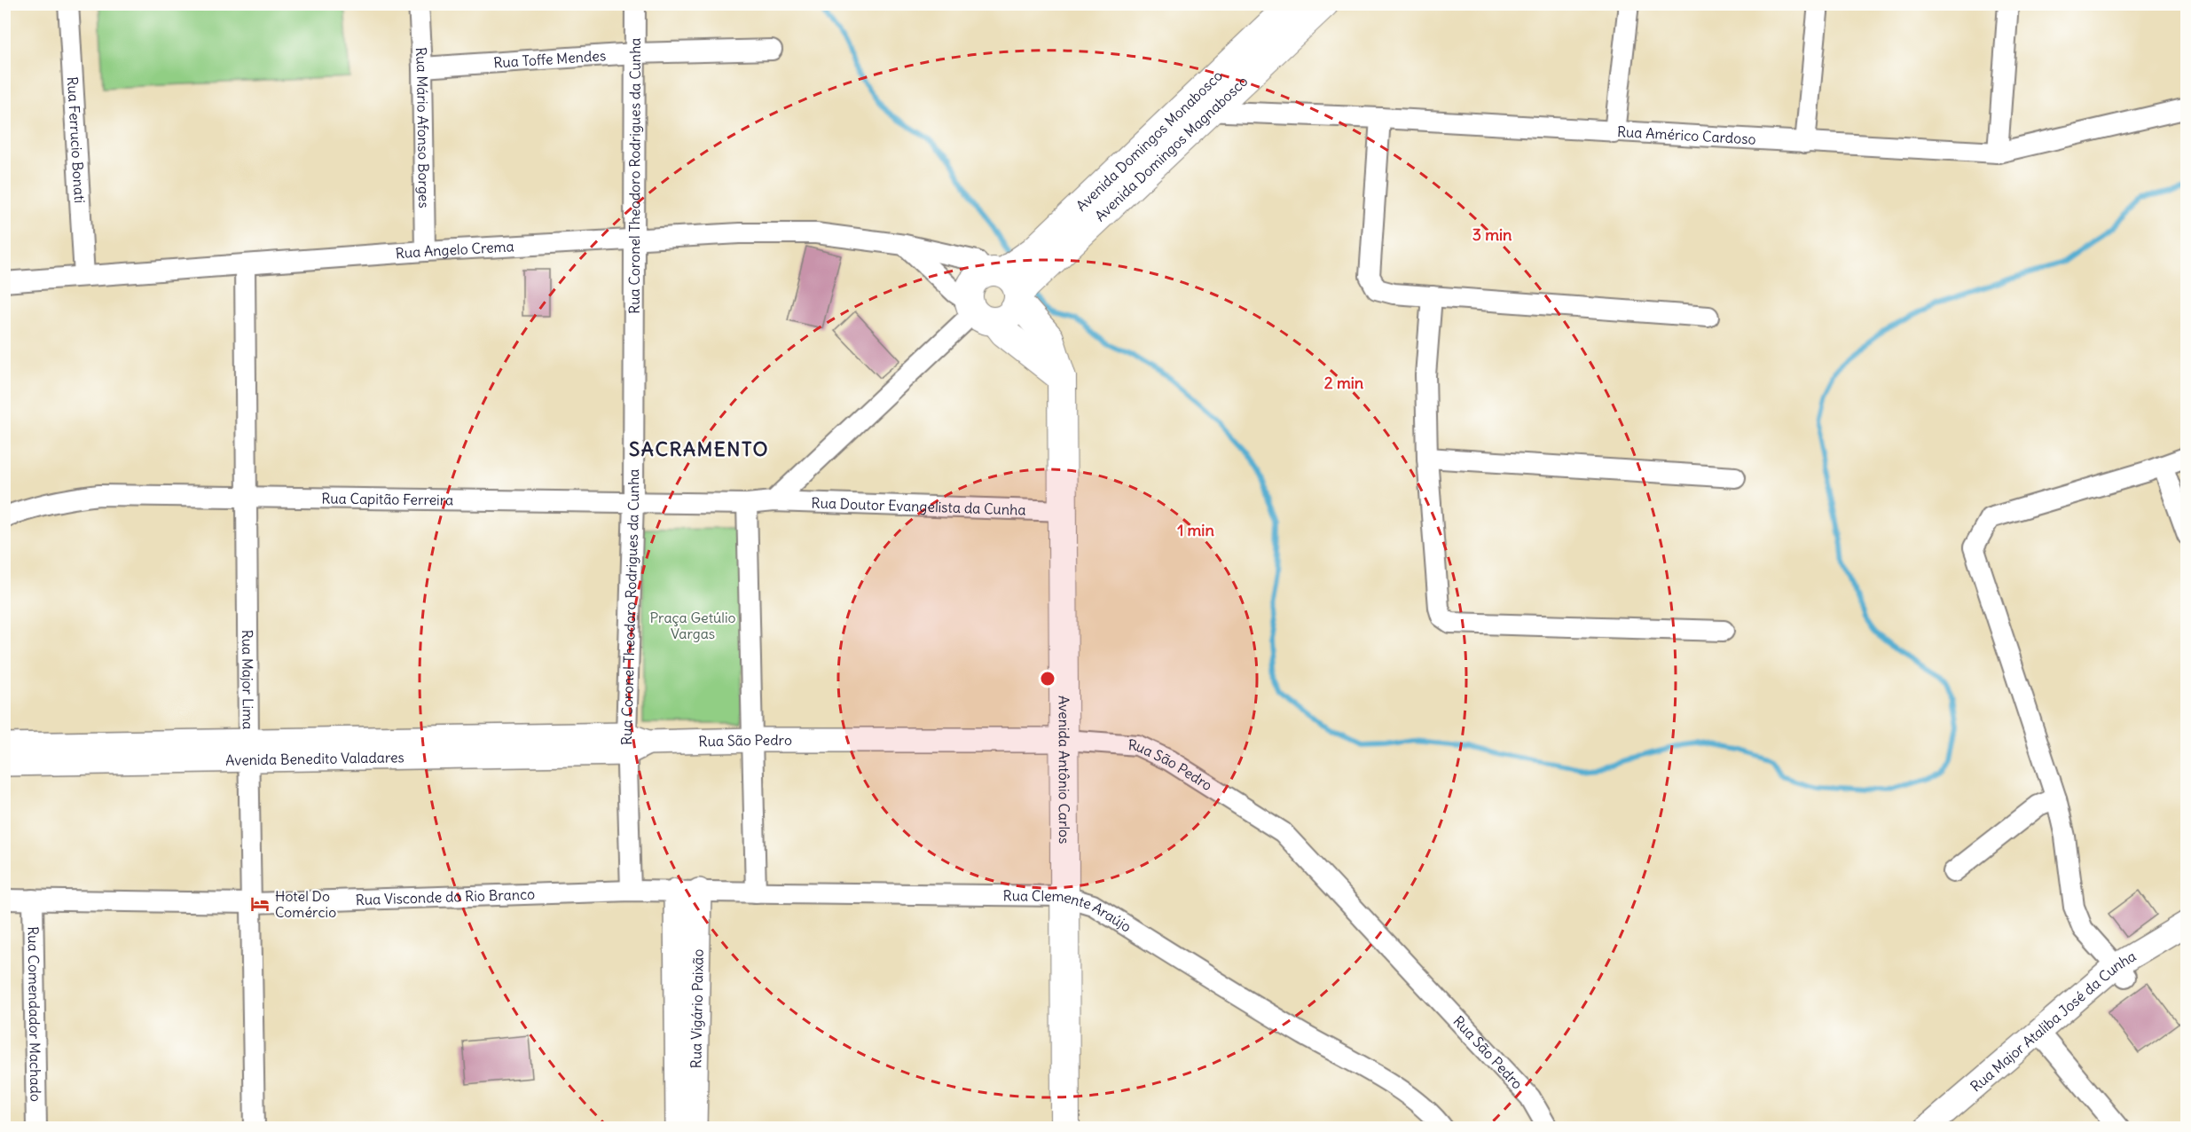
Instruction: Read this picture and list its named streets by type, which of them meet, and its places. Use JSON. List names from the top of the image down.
{
  "streets": {
    "main road": ["Avenida Domingos Monabosco", "Avenida Domingos Magnabosco", "Avenida Antônio Carlos"],
    "street": [
      "Rua Toffe Mendes",
      "Rua Mário Afonso Borges",
      "Rua Américo Cardoso",
      "Rua Ferrucio Bonati",
      "Rua Coronel Theodoro Rodrigues da Cunha",
      "Rua Angelo Crema",
      "Rua Capitão Ferreira",
      "Rua Doutor Evangelista da Cunha",
      "Rua Major Lima",
      "Rua São Pedro",
      "Avenida Benedito Valadares",
      "Rua Visconde do Rio Branco",
      "Rua Clemente Araújo",
      "Rua Vigário Paixão",
      "Rua Comendador Machado",
      "Rua Major Ataliba José da Cunha"
    ]
  },
  "crossings": [
    ["Rua Toffe Mendes", "Rua Mário Afonso Borges"],
    ["Rua Toffe Mendes", "Rua Coronel Theodoro Rodrigues da Cunha"],
    ["Rua Mário Afonso Borges", "Rua Angelo Crema"],
    ["Rua Américo Cardoso", "Avenida Domingos Monabosco"],
    ["Rua Américo Cardoso", "Avenida Domingos Magnabosco"],
    ["Rua Ferrucio Bonati", "Rua Angelo Crema"],
    ["Avenida Domingos Monabosco", "Avenida Domingos Magnabosco"],
    ["Avenida Domingos Monabosco", "Rua Angelo Crema"],
    ["Avenida Domingos Monabosco", "Avenida Antônio Carlos"],
    ["Avenida Domingos Magnabosco", "Rua Angelo Crema"],
    ["Avenida Domingos Magnabosco", "Avenida Antônio Carlos"],
    ["Rua Coronel Theodoro Rodrigues da Cunha", "Rua Angelo Crema"],
    ["Rua Coronel Theodoro Rodrigues da Cunha", "Rua Capitão Ferreira"],
    ["Rua Coronel Theodoro Rodrigues da Cunha", "Rua São Pedro"],
    ["Rua Coronel Theodoro Rodrigues da Cunha", "Avenida Benedito Valadares"],
    ["Rua Coronel Theodoro Rodrigues da Cunha", "Rua Visconde do Rio Branco"],
    ["Rua Coronel Theodoro Rodrigues da Cunha", "Rua Clemente Araújo"],
    ["Rua Angelo Crema", "Rua Major Lima"],
    ["Rua Angelo Crema", "Avenida Antônio Carlos"],
    ["Rua Capitão Ferreira", "Rua Doutor Evangelista da Cunha"],
    ["Rua Capitão Ferreira", "Rua Major Lima"],
    ["Rua Doutor Evangelista da Cunha", "Avenida Antônio Carlos"],
    ["Rua Major Lima", "Avenida Benedito Valadares"],
    ["Rua Major Lima", "Rua Visconde do Rio Branco"],
    ["Rua São Pedro", "Avenida Benedito Valadares"],
    ["Rua São Pedro", "Avenida Antônio Carlos"],
    ["Avenida Antônio Carlos", "Rua Clemente Araújo"],
    ["Rua Visconde do Rio Branco", "Rua Clemente Araújo"],
    ["Rua Visconde do Rio Branco", "Rua Comendador Machado"],
    ["Rua Clemente Araújo", "Rua Vigário Paixão"]
  ],
  "districts": ["SACRAMENTO"],
  "parks": ["Praça Getúlio Vargas"],
  "places": {
    "hotel": ["Hotel Do Comércio"]
  },
  "rings": ["3 min", "2 min", "1 min"]
}
